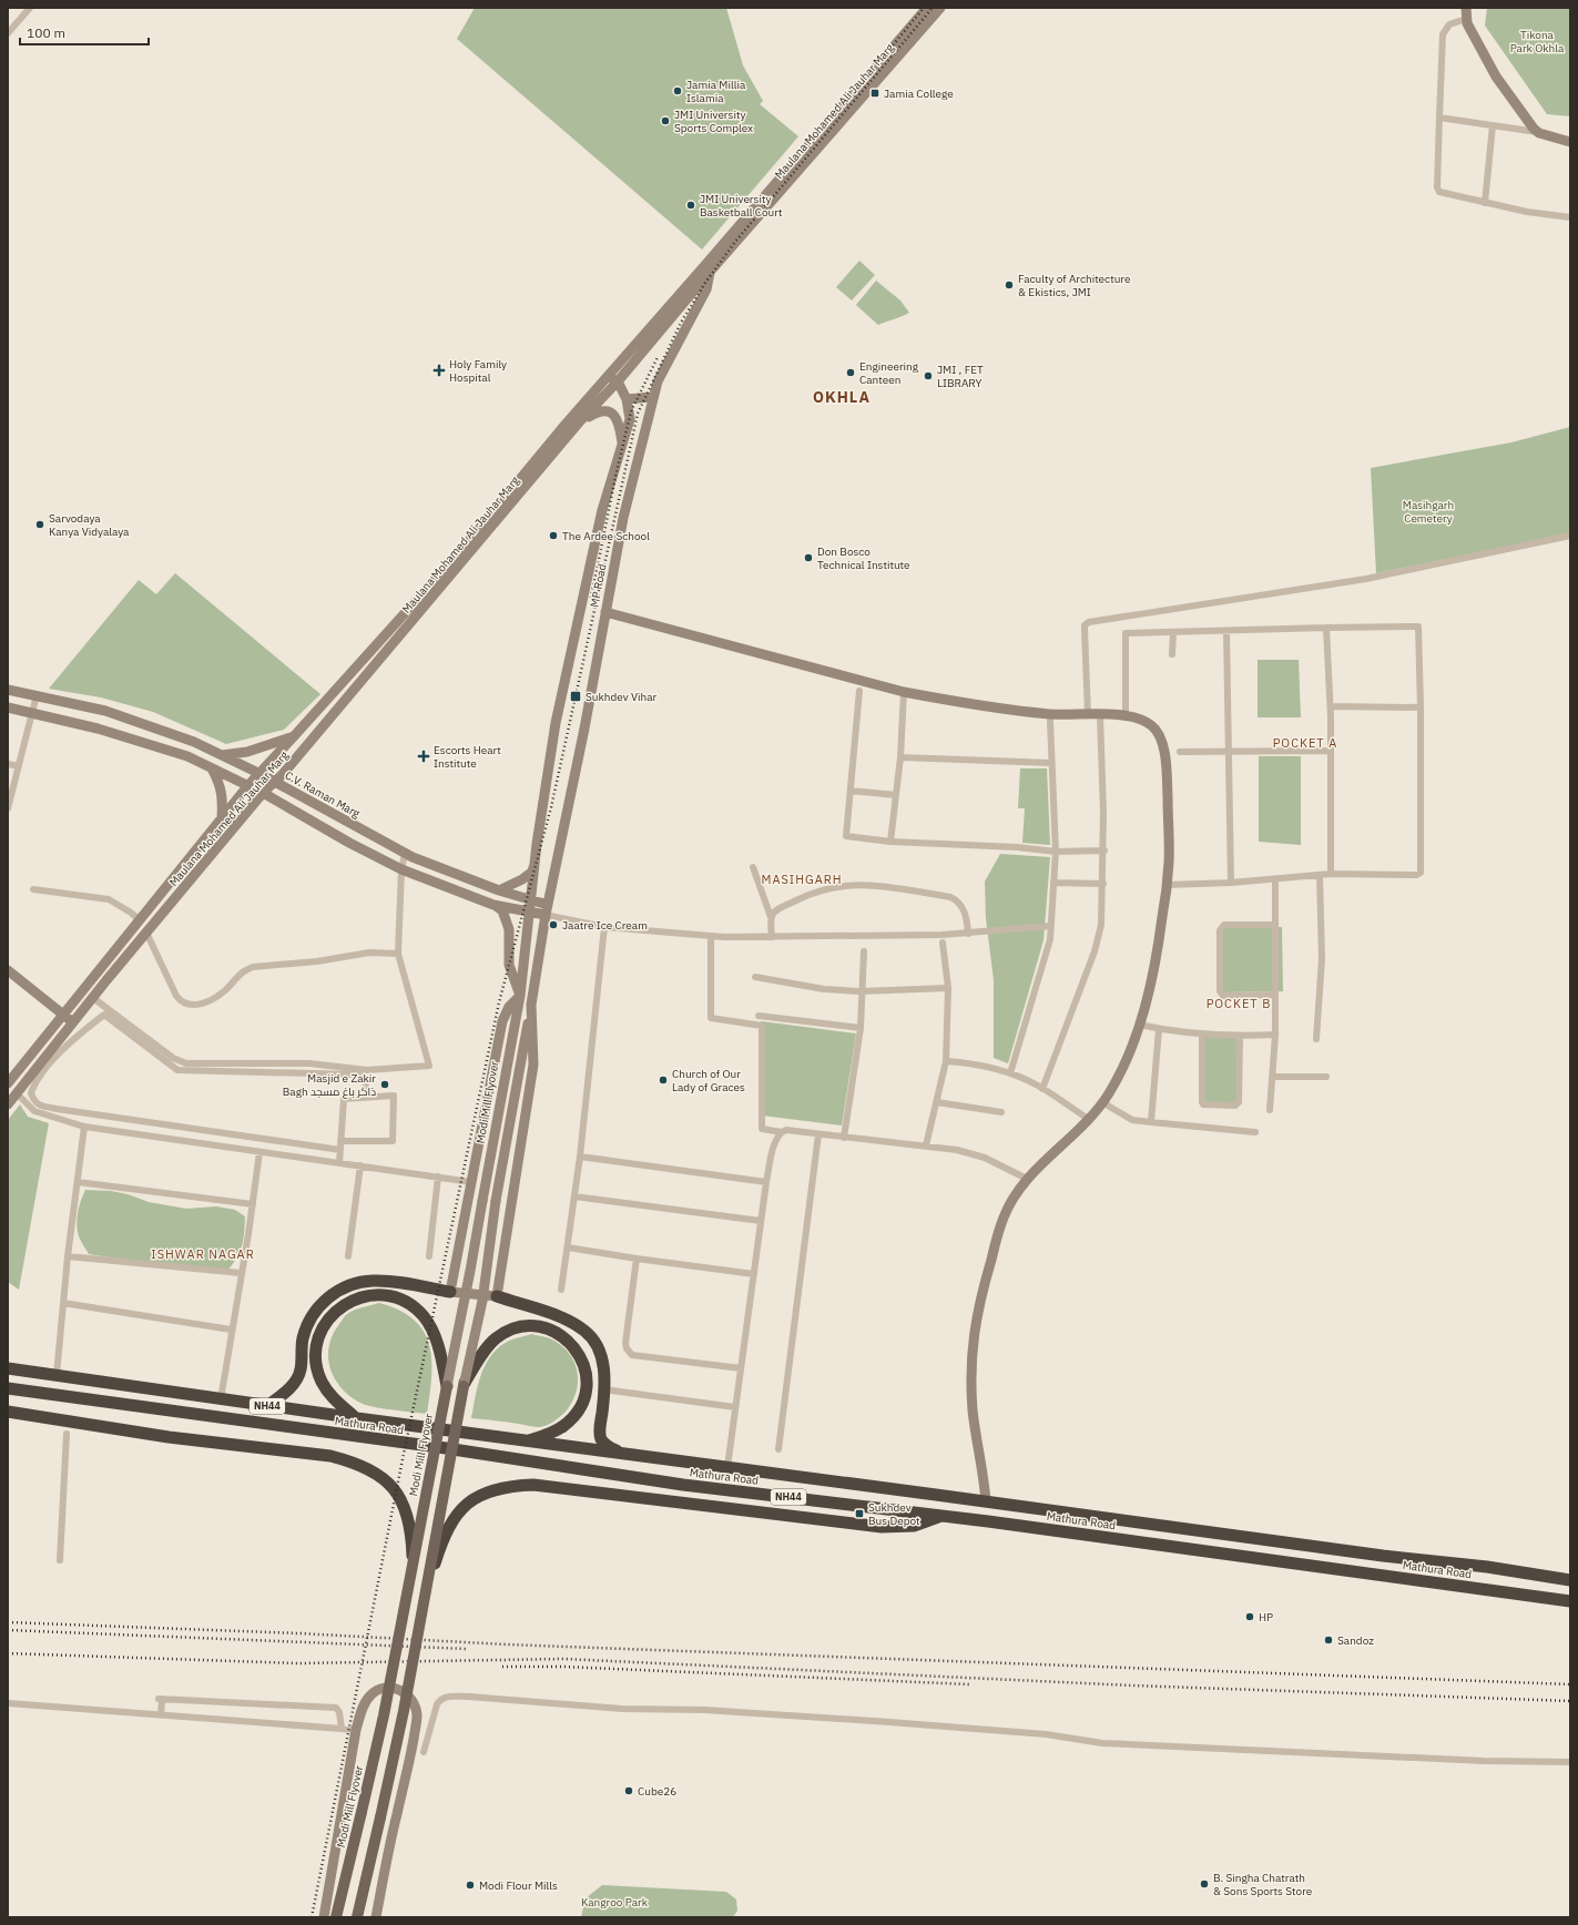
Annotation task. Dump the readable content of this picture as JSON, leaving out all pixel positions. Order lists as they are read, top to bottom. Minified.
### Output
{"streets":{"highway":["NH44","Mathura Road"],"main road":["Maulana Mohamed Ali Jauhar Marg","MP Road","C.V. Raman Marg","Modi Mill Flyover"]},"crossings":[["Maulana Mohamed Ali Jauhar Marg","MP Road"],["Maulana Mohamed Ali Jauhar Marg","C.V. Raman Marg"],["MP Road","C.V. Raman Marg"],["MP Road","Modi Mill Flyover"]],"districts":["OKHLA","POCKET A","MASIHGARH","POCKET B","ISHWAR NAGAR"],"parks":["Tikona Park Okhla","Masihgarh Cemetery","Kangroo Park"],"places":{"other":["Jamia Millia Islamia","JMI University Sports Complex","JMI University Basketball Court","Faculty of Architecture & Ekistics, JMI","Engineering Canteen","JMI , FET LIBRARY","Sarvodaya Kanya Vidyalaya","The Ardee School","Don Bosco Technical Institute","Jaatre Ice Cream","Church of Our Lady of Graces","Masjid e Zakir Bagh ذاکر باغ مسجد","HP","Sandoz","Cube26","B. Singha Chatrath & Sons Sports Store","Modi Flour Mills"],"transit":["Jamia College","Sukhdev Vihar","Sukhdev Bus Depot"],"health":["Holy Family Hospital","Escorts Heart Institute"]},"scale_bar":"100 m"}
